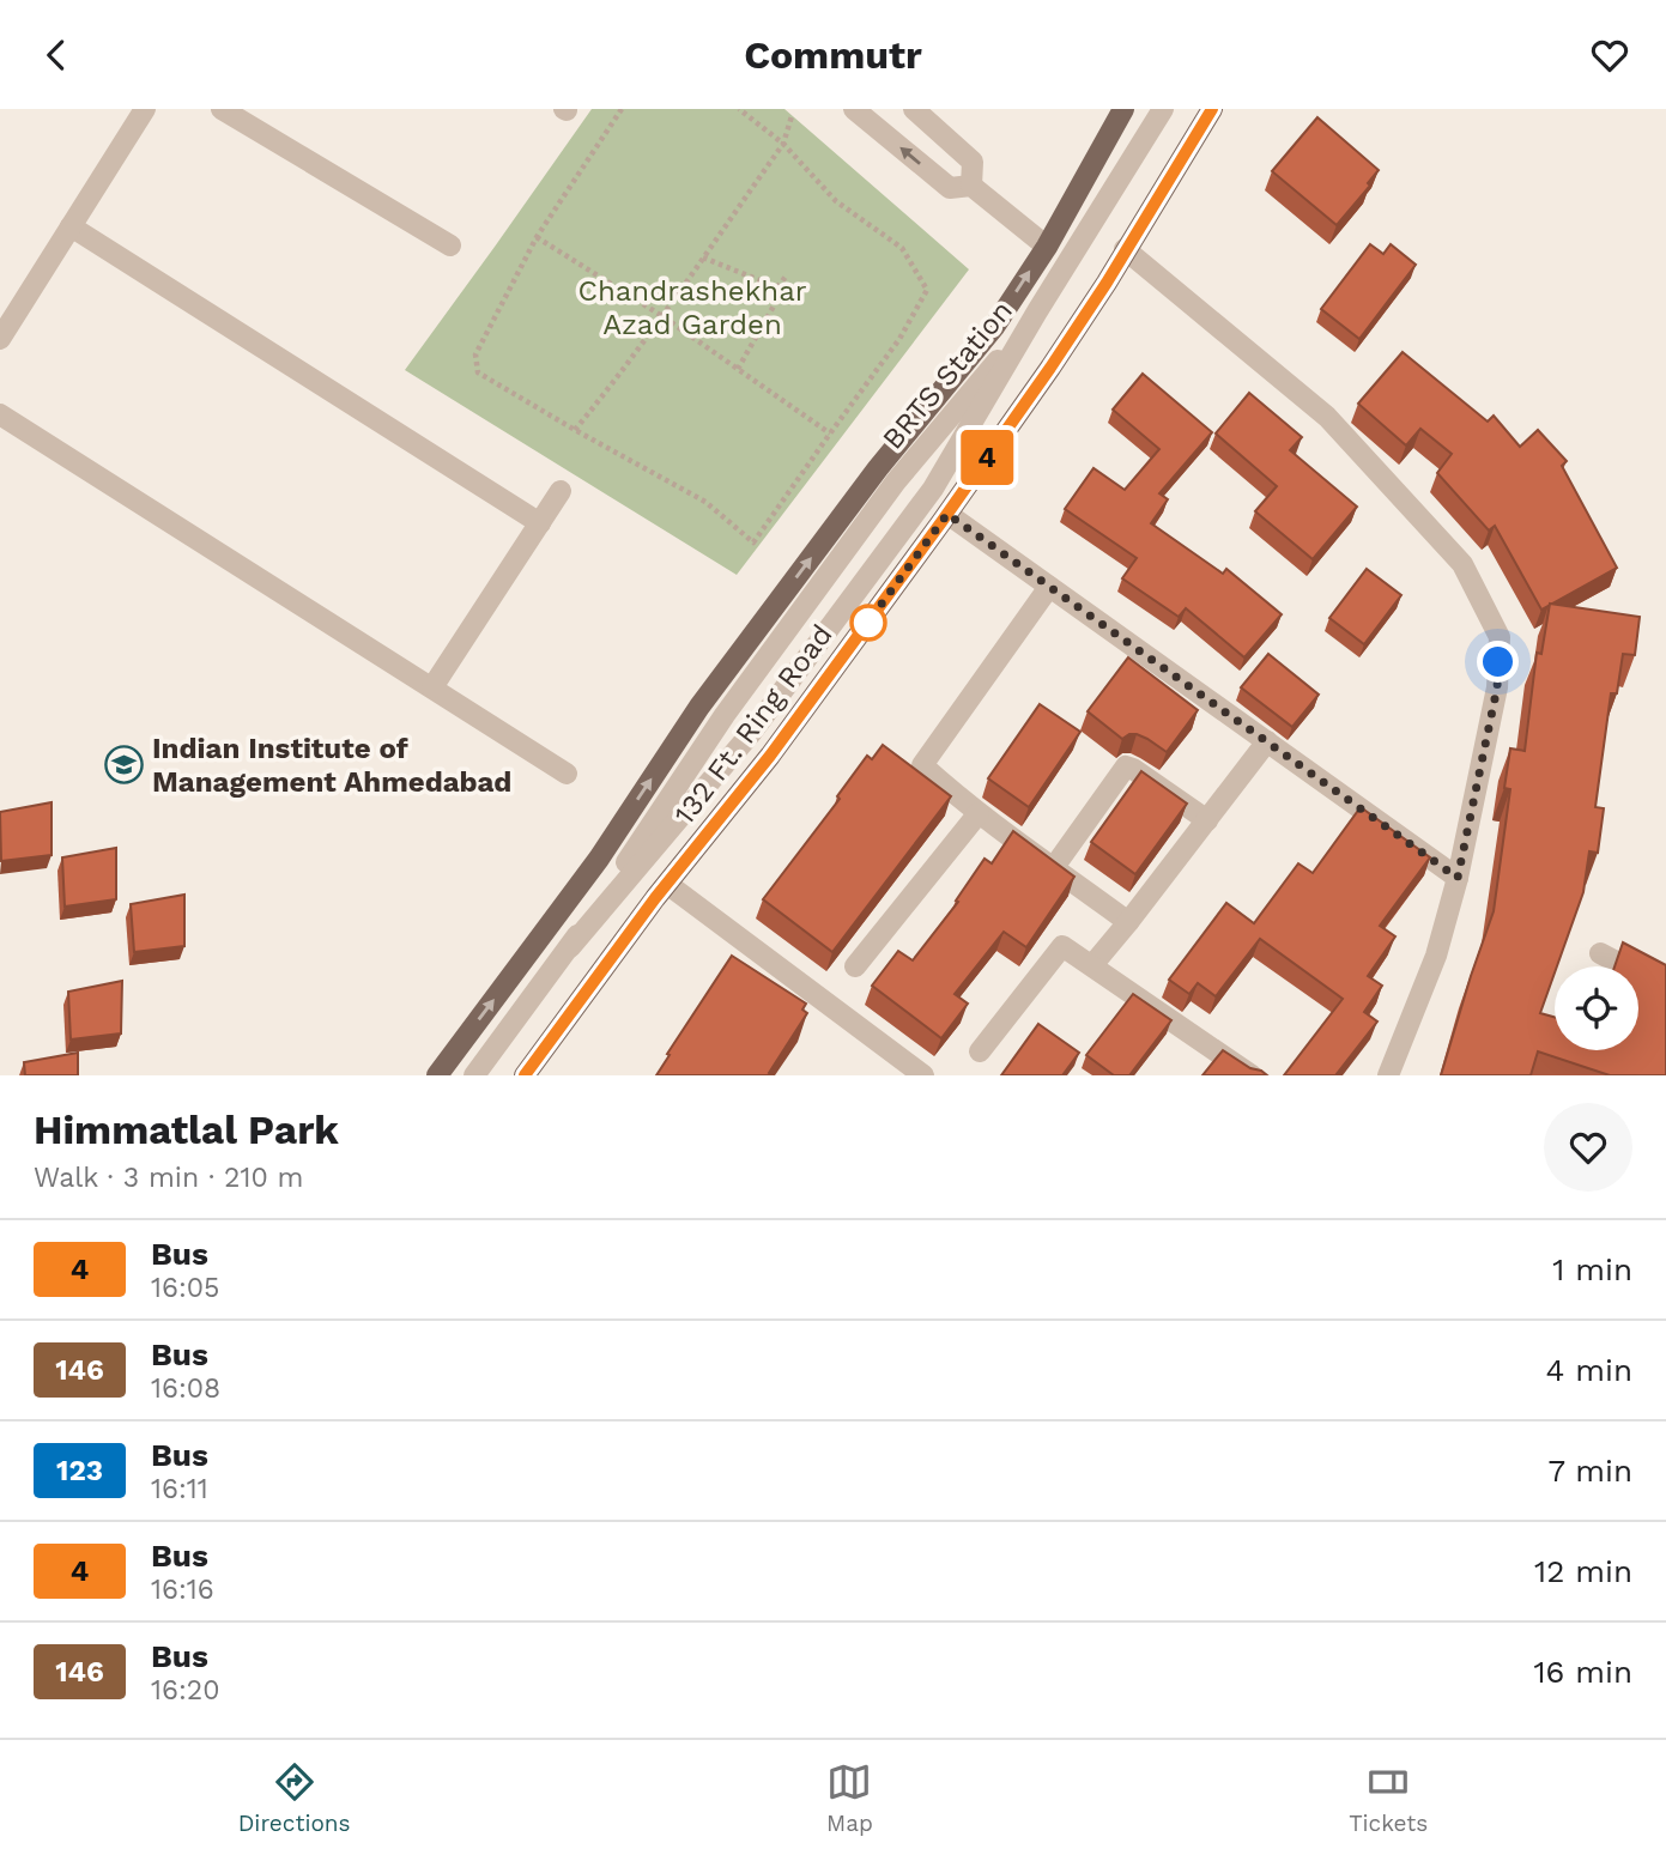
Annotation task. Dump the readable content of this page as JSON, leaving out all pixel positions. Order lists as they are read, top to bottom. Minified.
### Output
{"streets":{"main road":["132 Ft. Ring Road"],"street":["BRTS Station"]},"parks":["Chandrashekhar Azad Garden"],"places":{"school or university":["Indian Institute of Management Ahmedabad"]},"lines":["bus line 4"],"page":{"header":"Commutr","on_map":"4","heading":["Himmatlal Park","Walk · 3 min · 210 m"],"list":[{"mark":"4","name":"Bus","note":"16:05","value":"1 min"},{"mark":"146","name":"Bus","note":"16:08","value":"4 min"},{"mark":"123","name":"Bus","note":"16:11","value":"7 min"},{"mark":"4","name":"Bus","note":"16:16","value":"12 min"},{"mark":"146","name":"Bus","note":"16:20","value":"16 min"}],"tabs":["Directions","Map","Tickets"]}}
